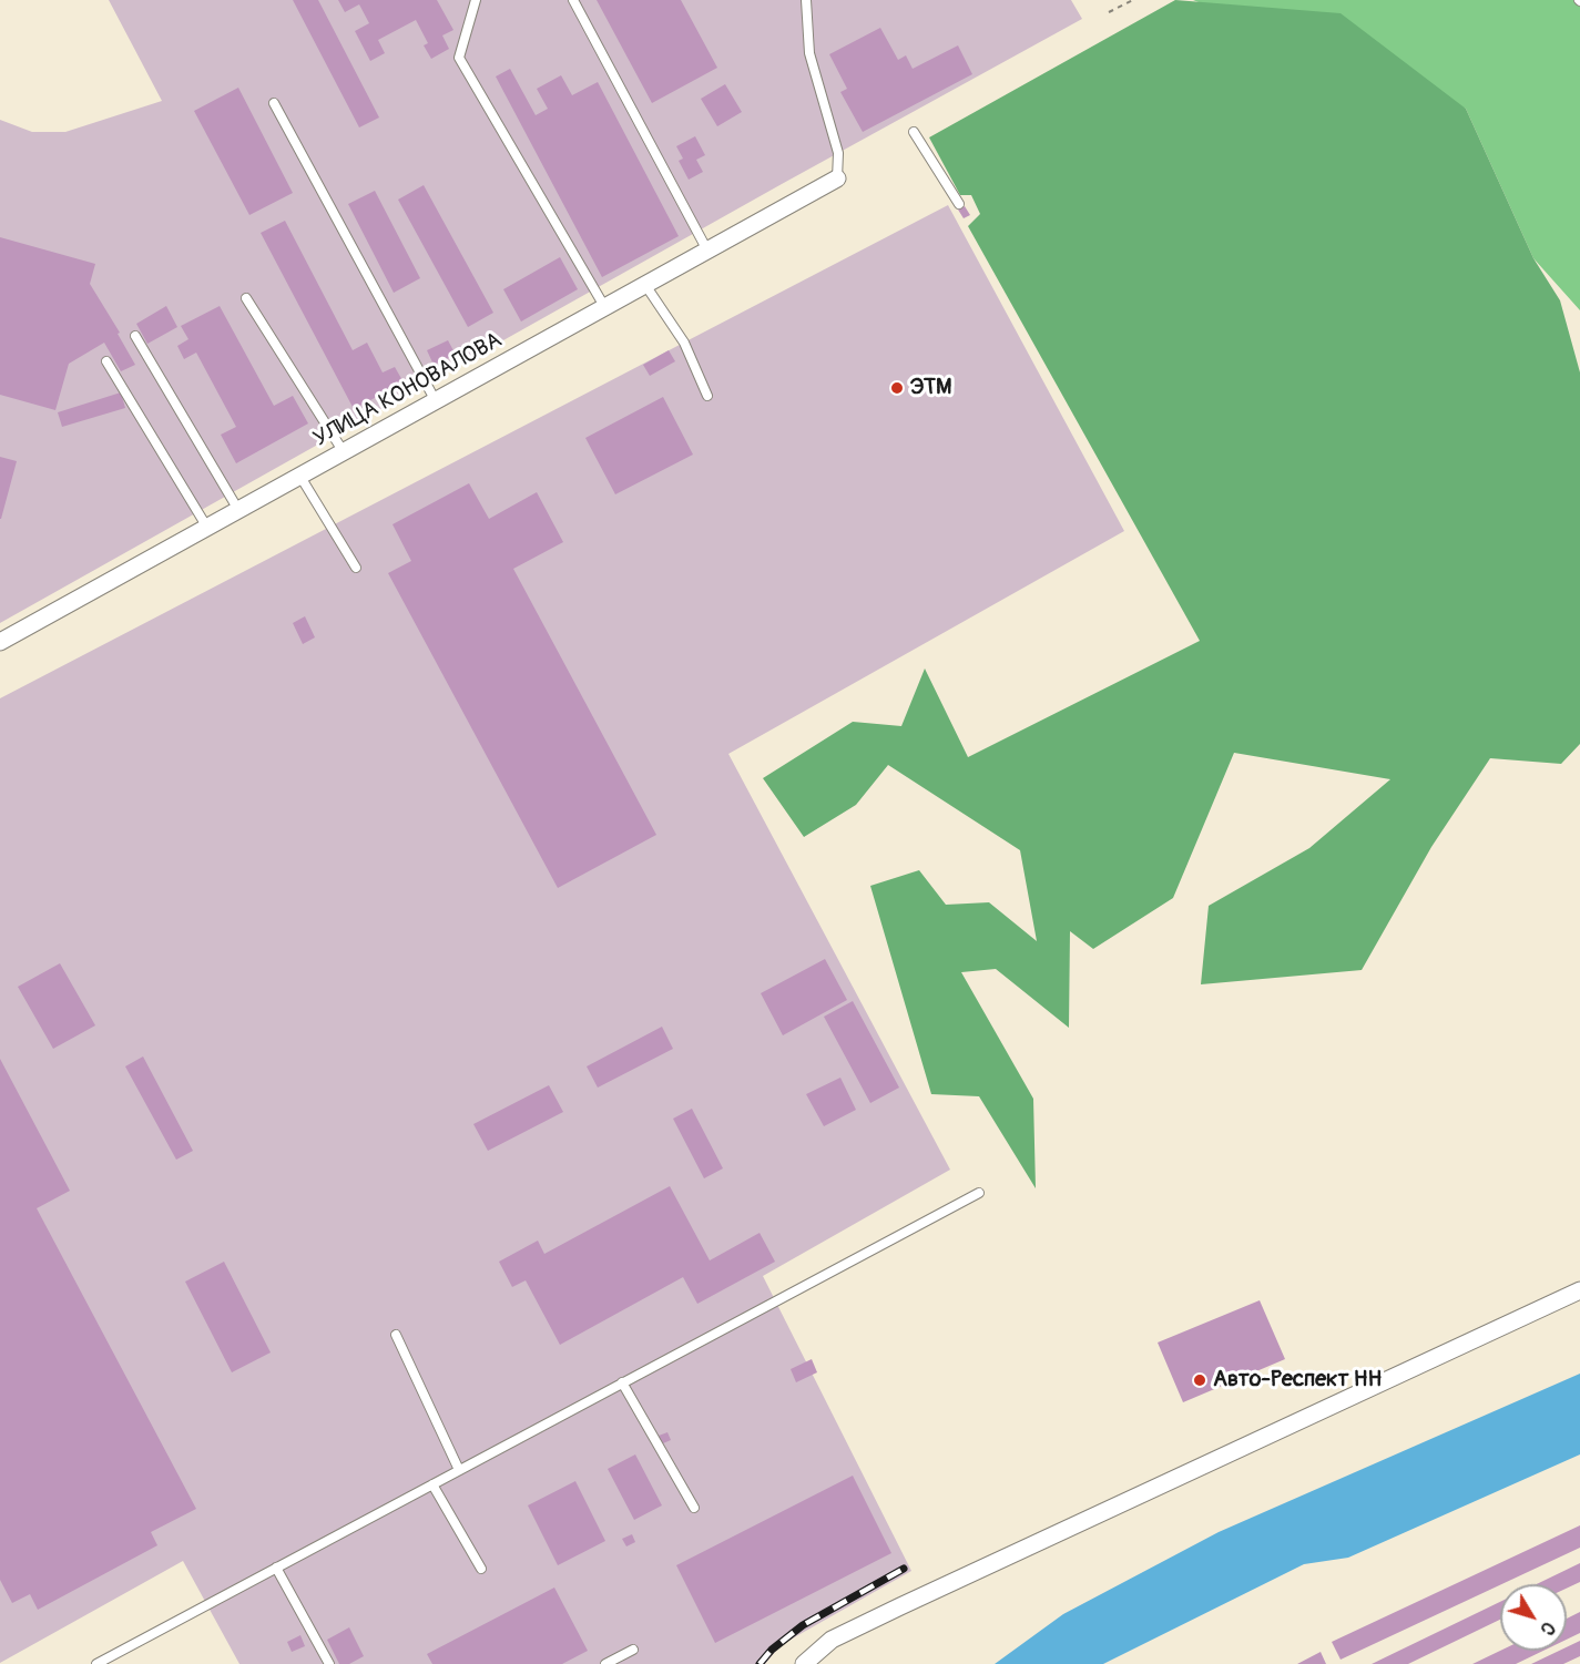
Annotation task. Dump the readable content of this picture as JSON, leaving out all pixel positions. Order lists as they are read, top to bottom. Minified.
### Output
{"streets":{"street":["УЛИЦА КОНОВАЛОВА"]},"places":["ЭТМ","Авто-Респект НН"],"north":"bottom right"}
